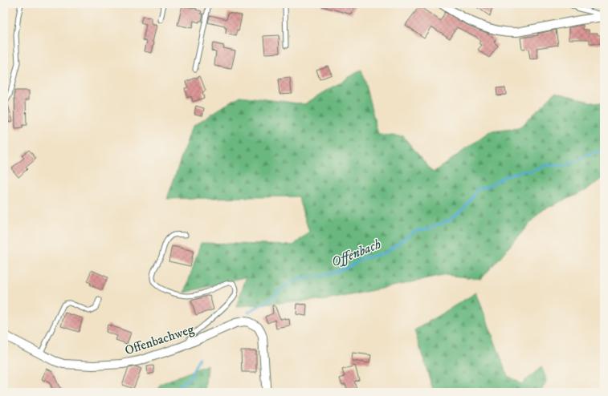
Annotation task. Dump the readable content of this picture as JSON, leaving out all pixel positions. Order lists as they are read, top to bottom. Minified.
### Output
{"streets":{"street":["Offenbachweg"]},"water":["Offenbach"]}
